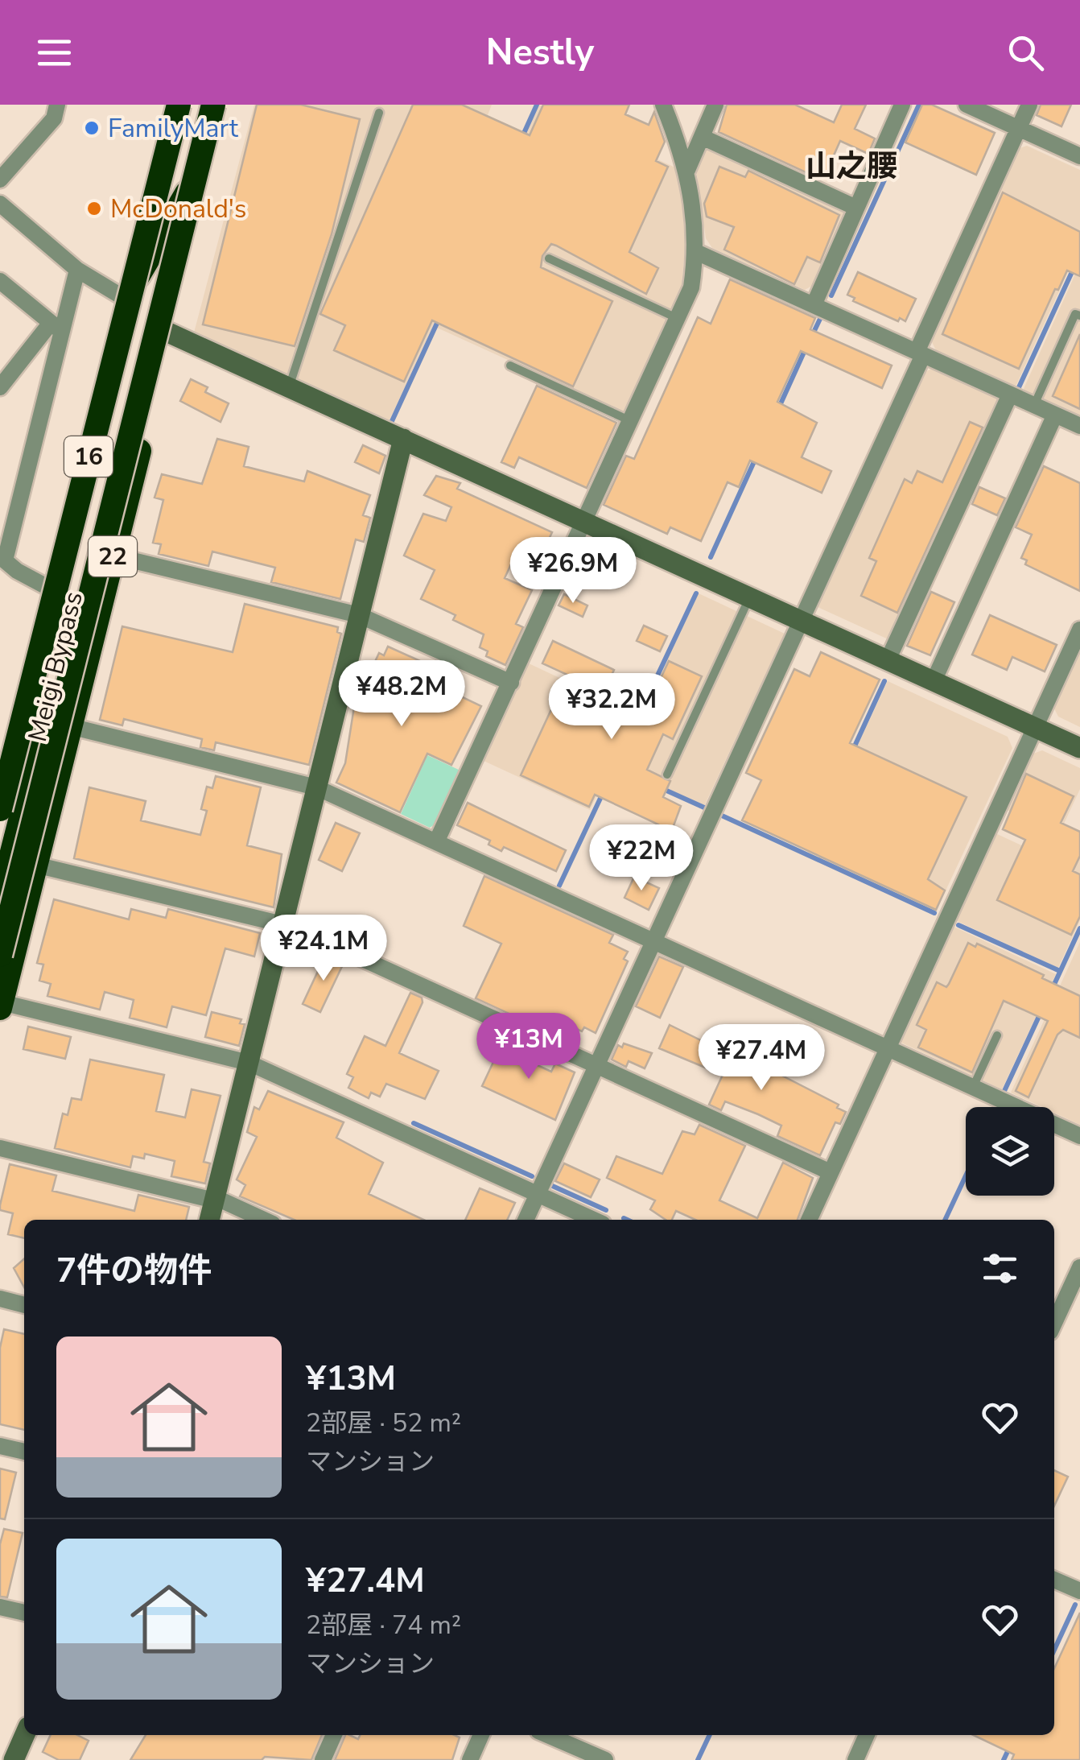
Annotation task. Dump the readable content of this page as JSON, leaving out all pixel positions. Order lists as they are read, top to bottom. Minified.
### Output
{"streets":{"highway":["16","22","Meigi Bypass"]},"crossings":[["16","Meigi Bypass"]],"districts":["山之腰"],"places":["FamilyMart","McDonald's"],"page":{"header":"Nestly","price":["¥26.9M","¥48.2M","¥32.2M","¥22M","¥24.1M","¥13M","¥27.4M"],"heading":"7件の物件","list":[{"name":"¥13M","note":"2部屋 · 52 m² · マンション"},{"name":"¥27.4M","note":"2部屋 · 74 m² · マンション"}]}}
